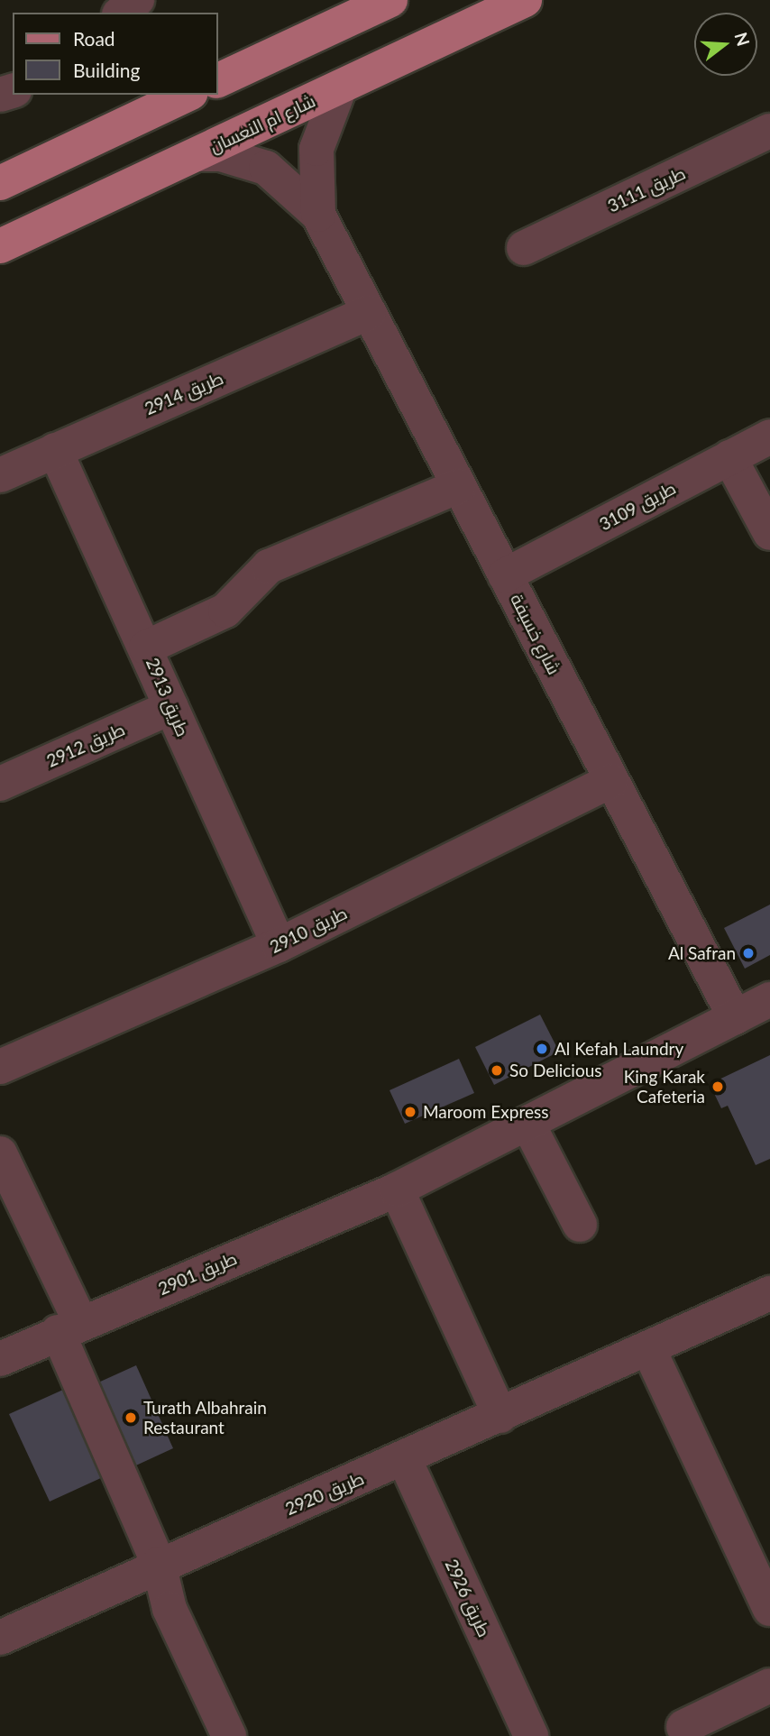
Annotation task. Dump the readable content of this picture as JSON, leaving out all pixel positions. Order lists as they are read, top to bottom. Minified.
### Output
{"streets":{"main road":["شارع ام النعسان"],"street":["طريق 3111","طريق 2914","طريق 3109","شارع خسيفة","طريق 2913","طريق 2912","طريق 2910","طريق 2901","طريق 2920","طريق 2926"]},"crossings":[["شارع ام النعسان","شارع خسيفة"],["طريق 2914","شارع خسيفة"],["طريق 2914","طريق 2913"],["طريق 3109","شارع خسيفة"],["شارع خسيفة","طريق 2910"],["شارع خسيفة","طريق 2901"],["طريق 2913","طريق 2912"],["طريق 2913","طريق 2910"],["طريق 2920","طريق 2926"]],"places":["Al Safran","Al Kefah Laundry","So Delicious","King Karak Cafeteria","Maroom Express","Turath Albahrain Restaurant"],"legend":["Road","Building"],"north":"right"}
